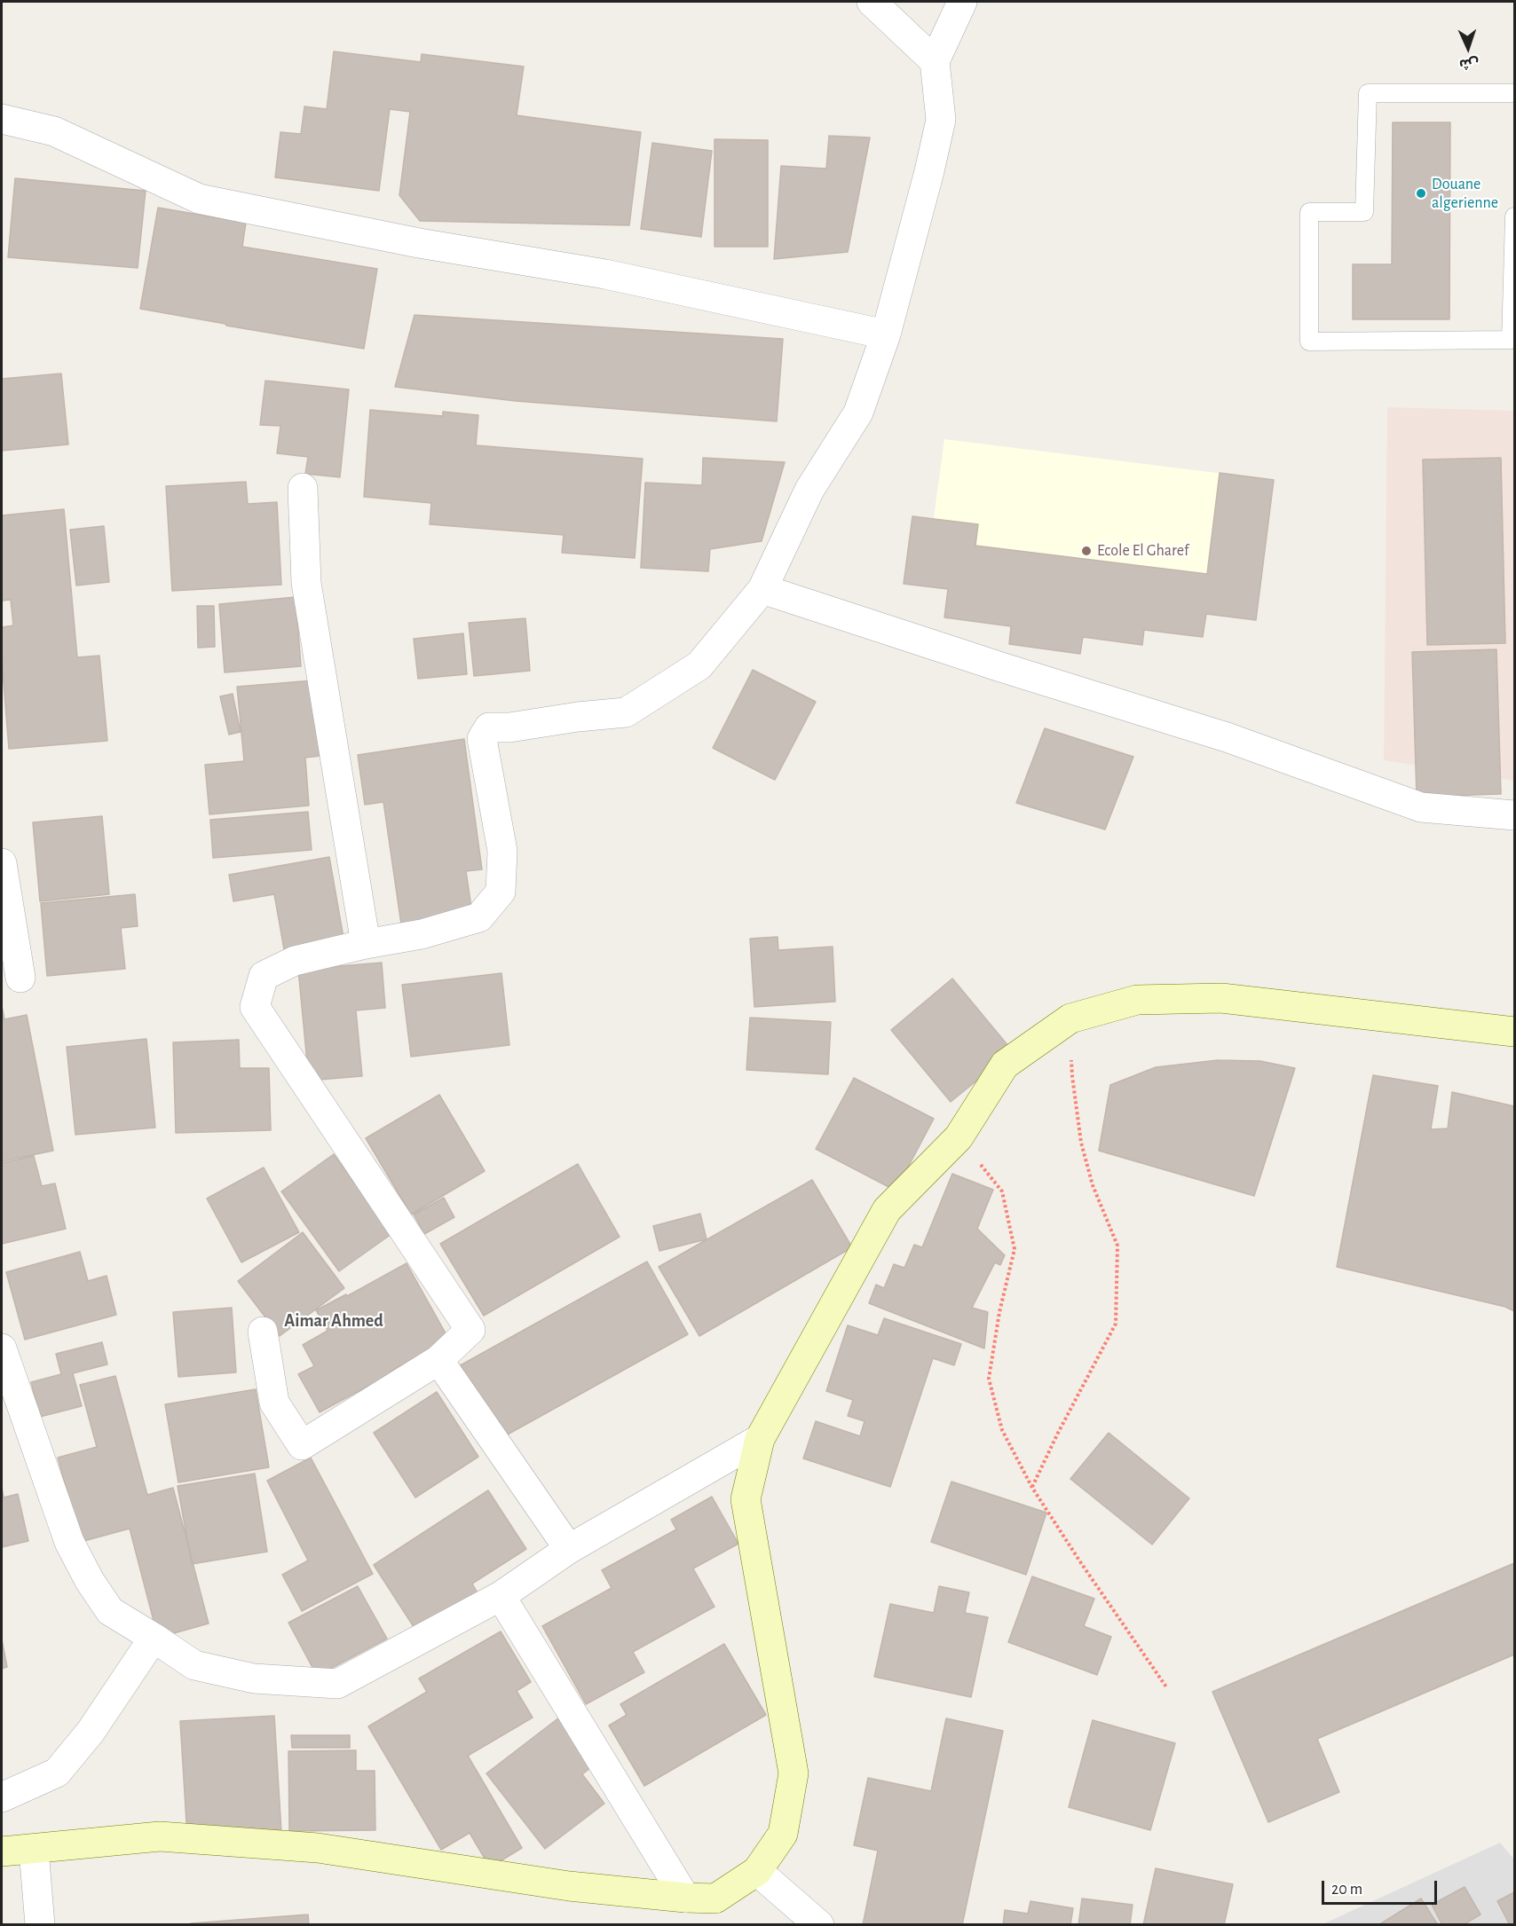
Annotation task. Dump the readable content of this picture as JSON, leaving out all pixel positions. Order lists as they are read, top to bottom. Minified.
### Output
{"districts":["Aimar Ahmed"],"places":["Douane algerienne","Ecole El Gharef"],"scale_bar":"20 m","north":"bottom"}
